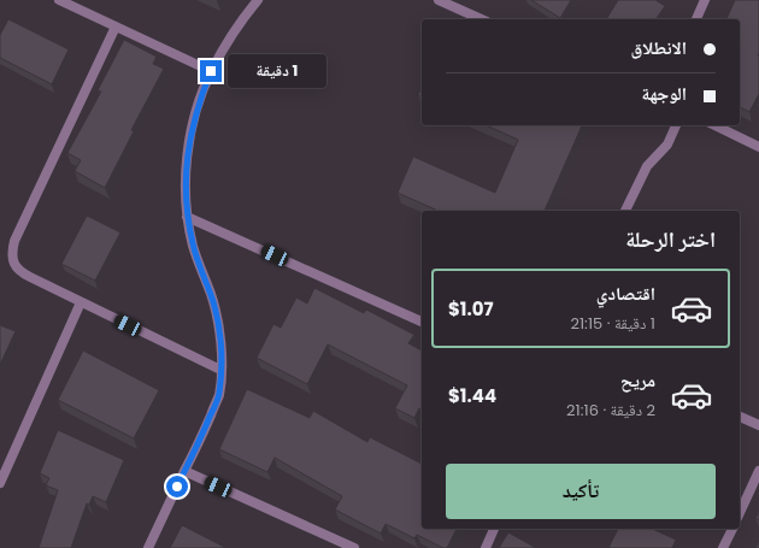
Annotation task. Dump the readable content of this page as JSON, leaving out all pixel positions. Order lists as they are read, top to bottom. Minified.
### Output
{"page":{"banner":["الانطلاق","الوجهة"],"bubble":"1 دقيقة","heading":"اختر الرحلة","list":[{"name":"اقتصادي","note":"1 دقيقة · 21:15","value":"$1.07"},{"name":"مريح","note":"2 دقيقة · 21:16","value":"$1.44"}],"buttons":"تأكيد"}}
